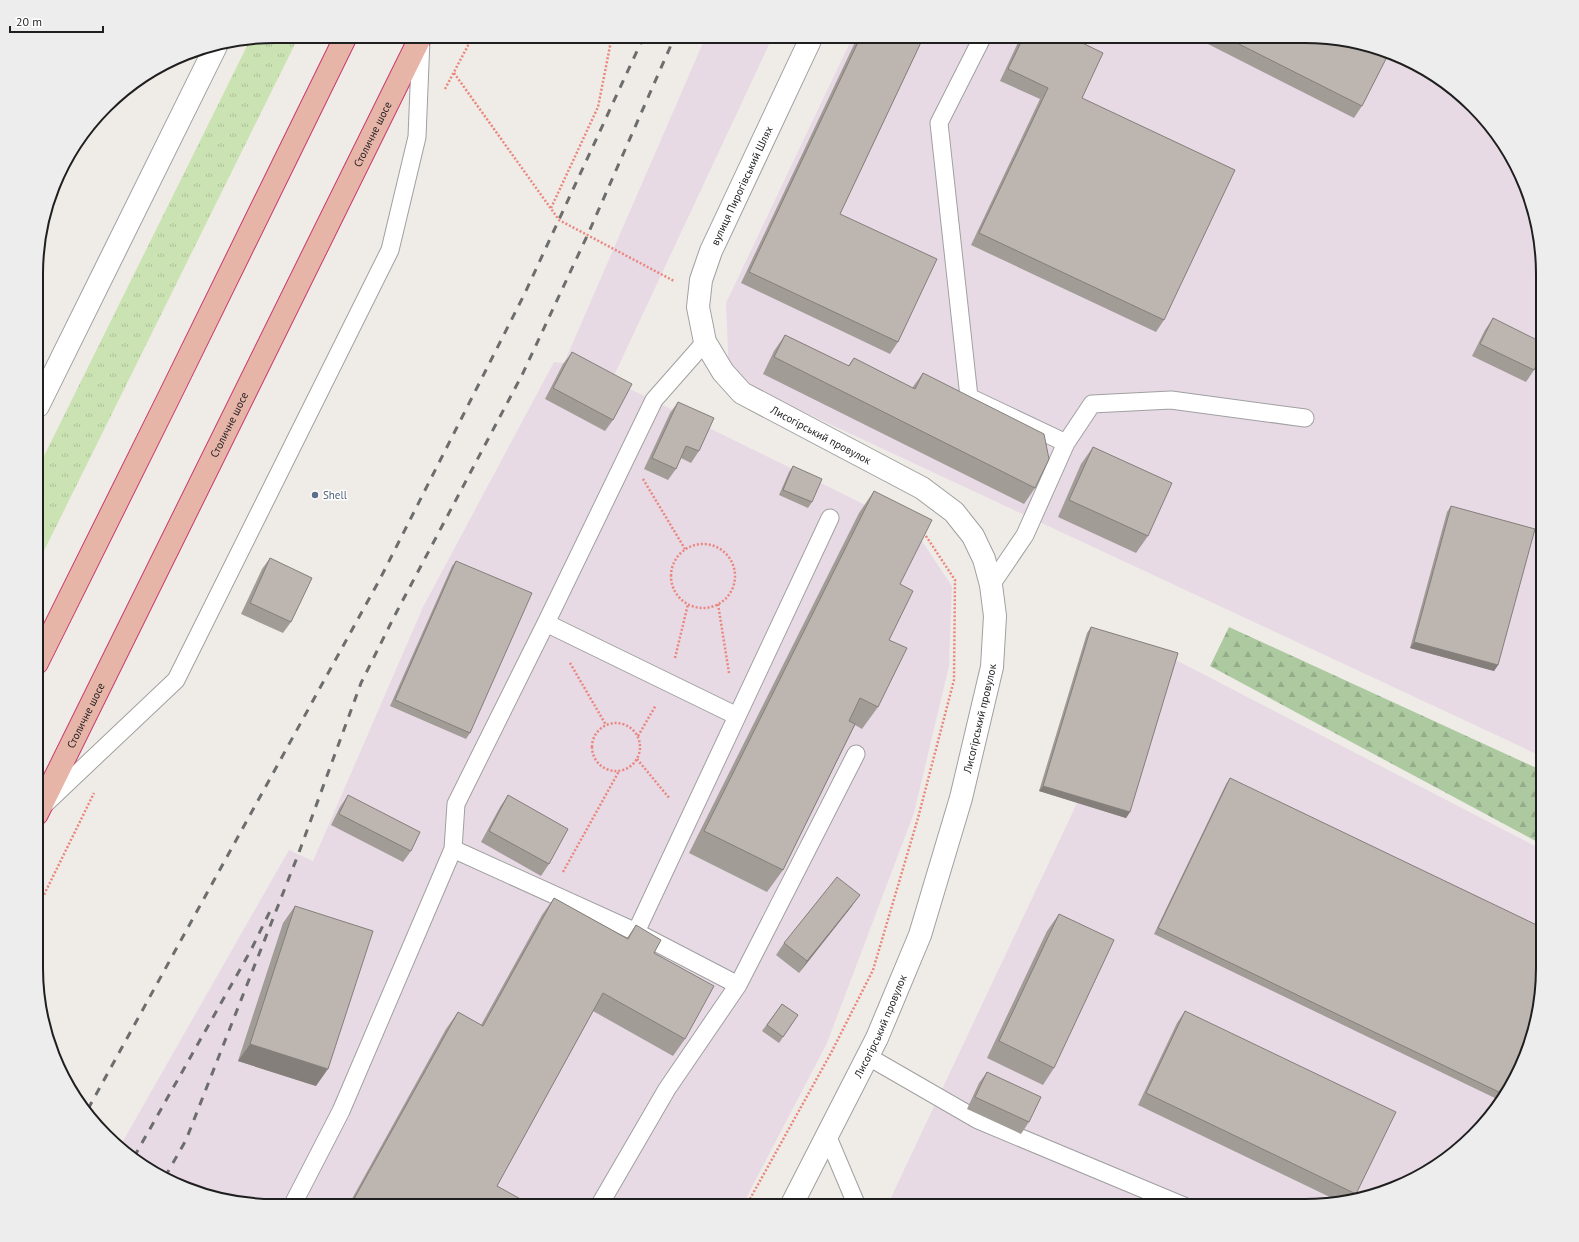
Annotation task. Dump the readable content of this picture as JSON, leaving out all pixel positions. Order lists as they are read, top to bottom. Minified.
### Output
{"streets":{"highway":["Столичне шосе"],"street":["вулиця Пирогівський Шлях","Лисогірський провулок"]},"crossings":[["вулиця Пирогівський Шлях","Лисогірський провулок"]],"places":["Shell"],"scale_bar":"20 m"}
